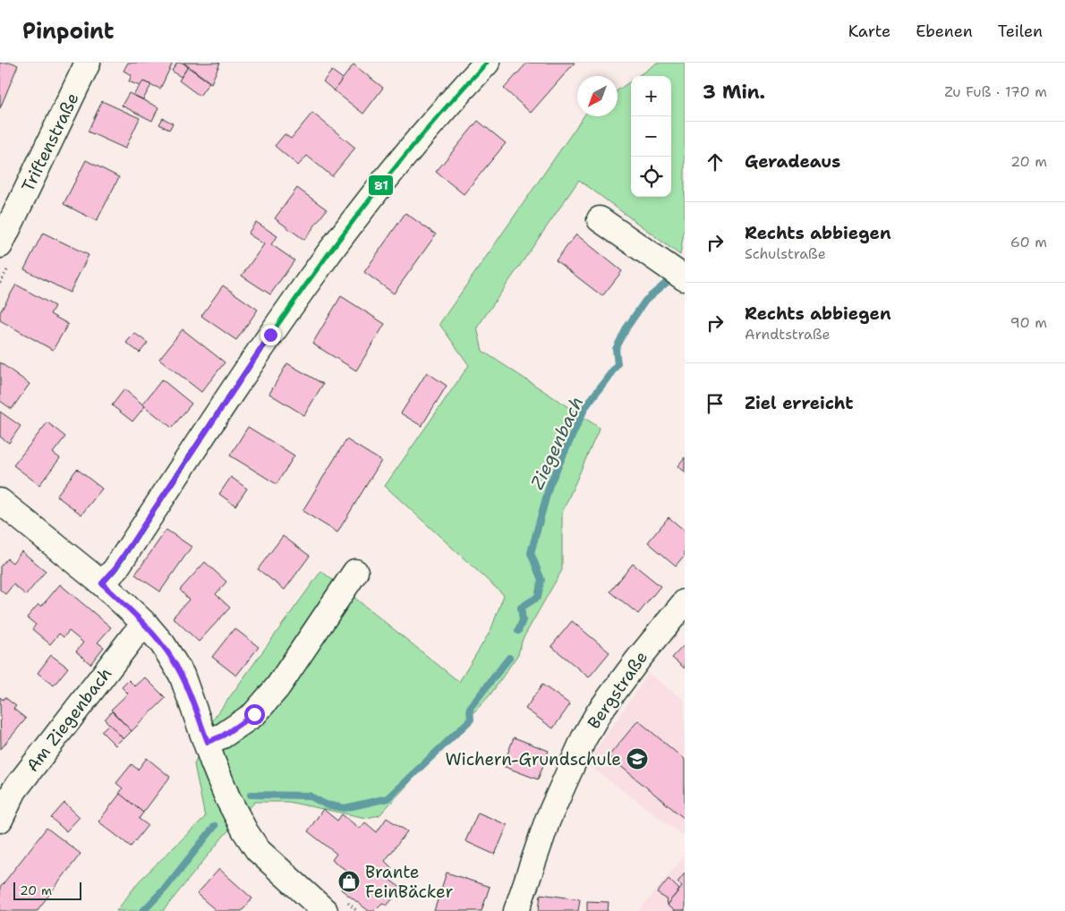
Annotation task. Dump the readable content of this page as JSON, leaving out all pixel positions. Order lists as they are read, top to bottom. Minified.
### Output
{"streets":{"street":["Triftenstraße","Bergstraße","Am Ziegenbach"]},"water":["Ziegenbach"],"places":{"school or university":["Wichern-Grundschule"],"shop":["Brante FeinBäcker"]},"lines":["transit line 81"],"scale_bar":"20 m","north":"bottom left","page":{"header":"Pinpoint","nav":["Karte","Ebenen","Teilen"],"heading":["3 Min.","Zu Fuß · 170 m"],"map_buttons":["+","−"],"list":[["Geradeaus","20 m"],["Rechts abbiegen","Schulstraße","60 m"],["Rechts abbiegen","Arndtstraße","90 m"],"Ziel erreicht"],"scale":"20 m"}}
